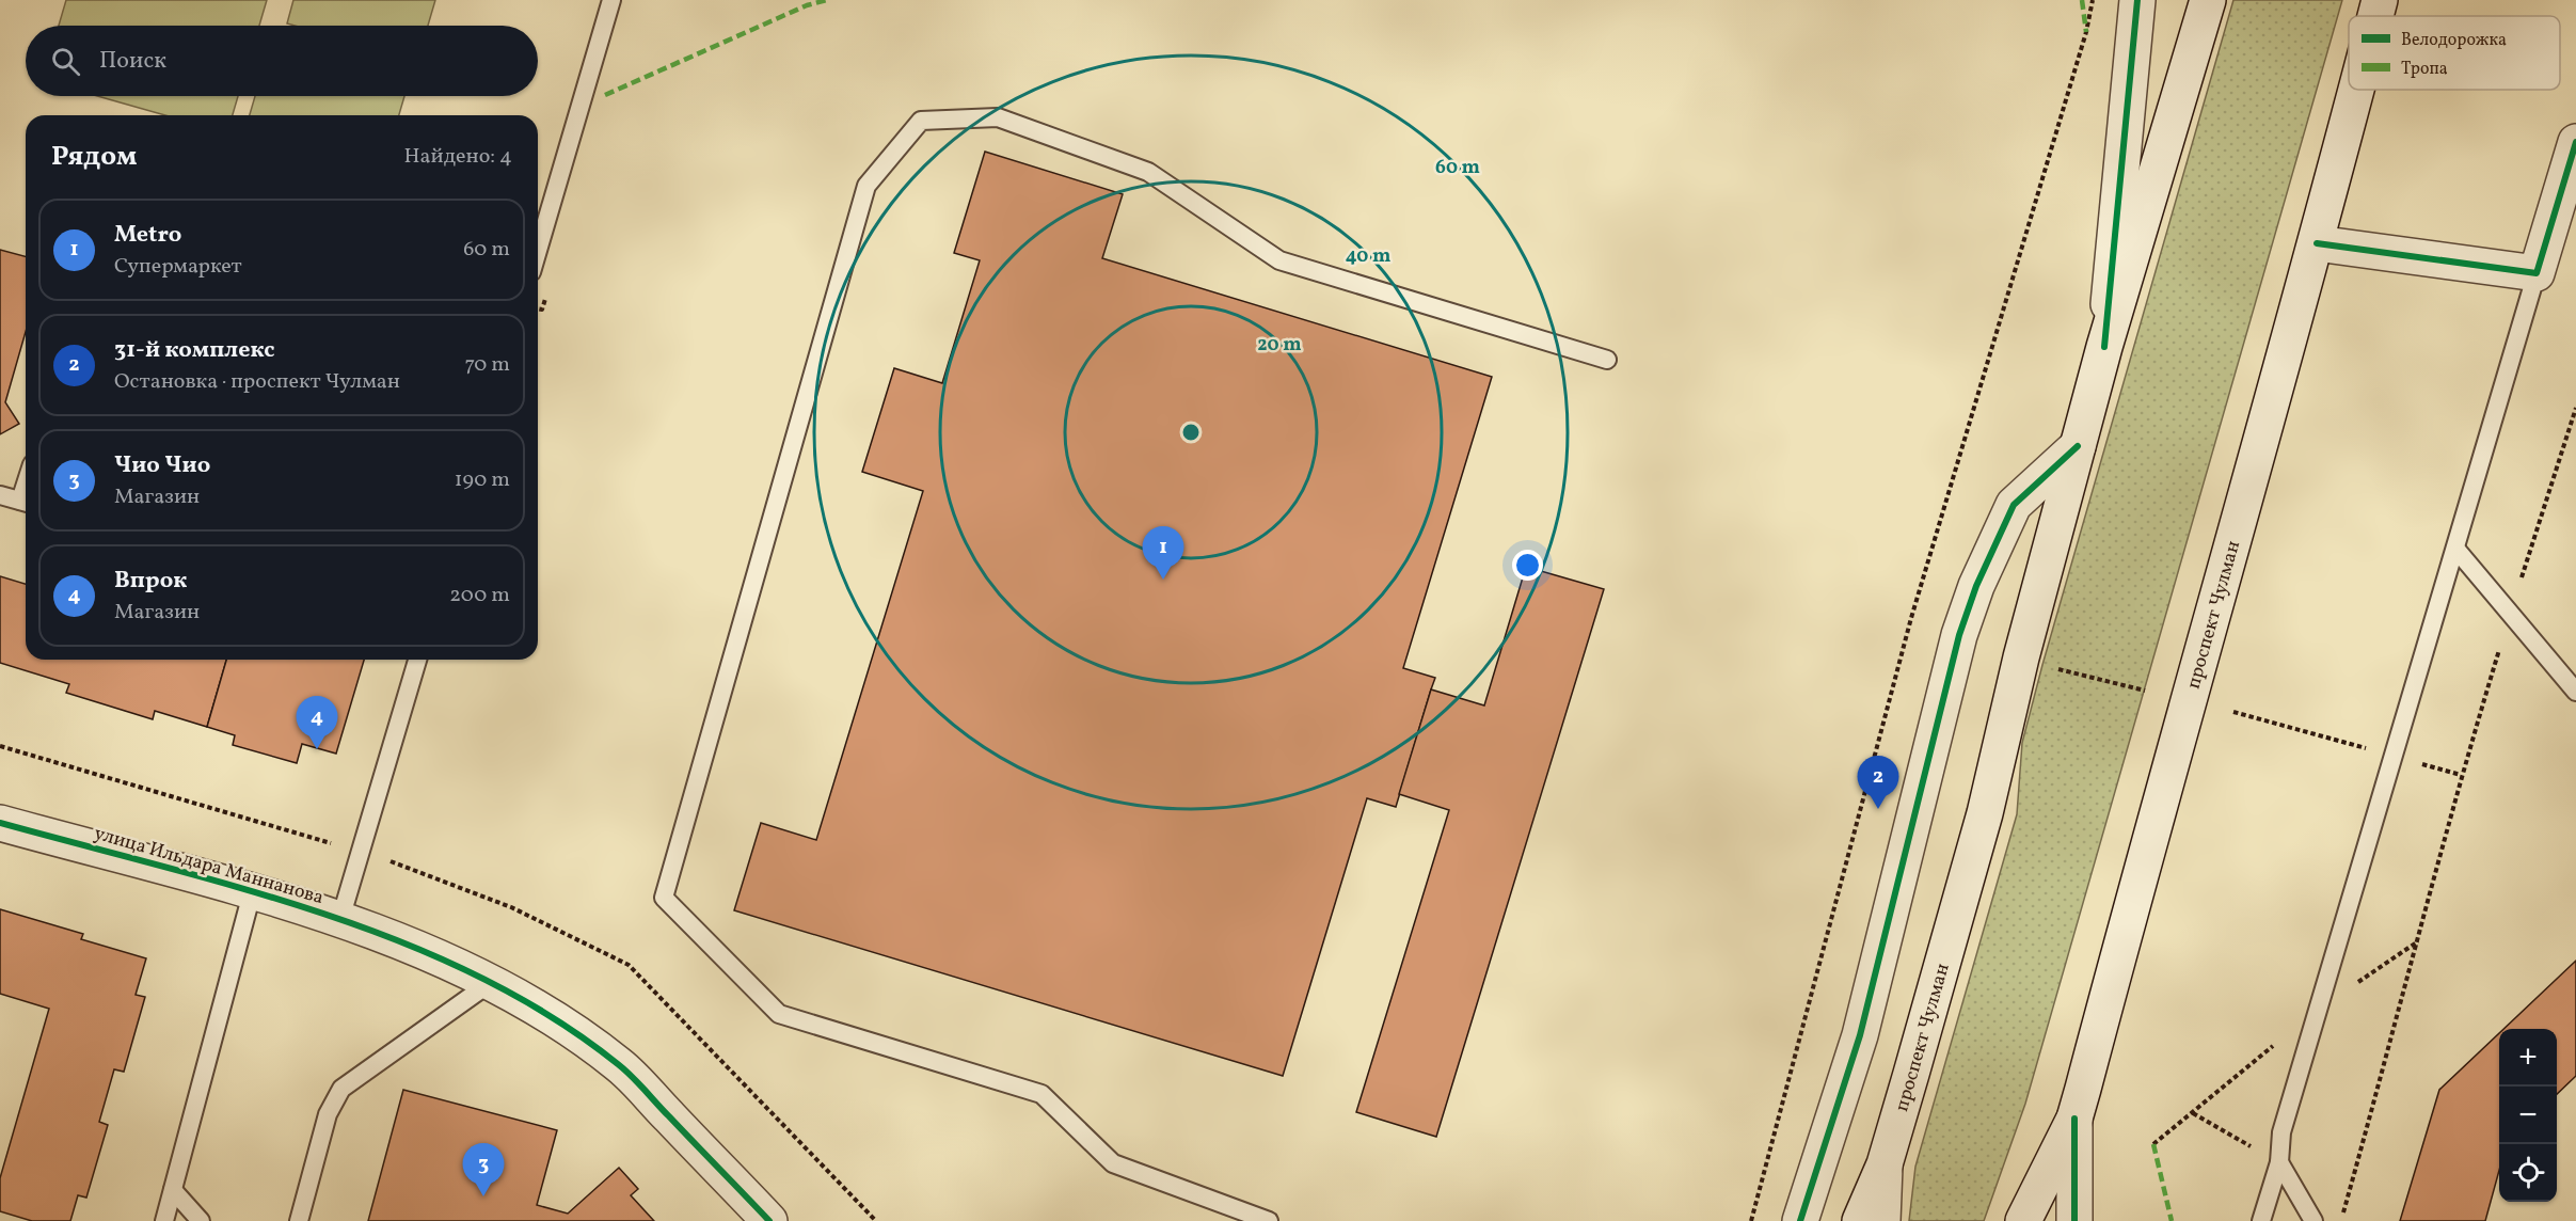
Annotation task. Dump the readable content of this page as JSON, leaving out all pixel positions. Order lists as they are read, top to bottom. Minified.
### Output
{"streets":{"street":["проспект Чулман","улица Ильдара Маннанова"]},"legend":["Велодорожка","Тропа"],"page":{"search":"Поиск","heading":["Рядом","Найдено: 4"],"list":[{"mark":"1","name":"Metro","note":"Супермаркет","value":"60 m"},{"mark":"2","name":"31-й комплекс","note":"Остановка · проспект Чулман","value":"70 m"},{"mark":"3","name":"Чио Чио","note":"Магазин","value":"190 m"},{"mark":"4","name":"Впрок","note":"Магазин","value":"200 m"}],"pins":["1","4","2","3"],"map_buttons":["+","−"]},"rings":["60 m","40 m","20 m"]}
